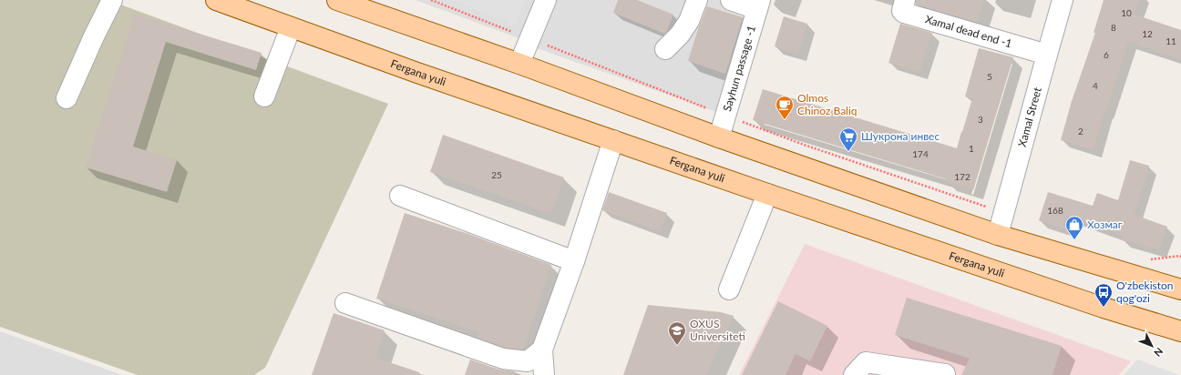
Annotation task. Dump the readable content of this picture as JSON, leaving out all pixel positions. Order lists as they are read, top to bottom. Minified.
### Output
{"streets":{"main road":["Fergana yuli"],"street":["Xamal dead end -1","Sayhun passage -1","Xamal Street"]},"crossings":[["Xamal dead end -1","Xamal Street"]],"places":{"cafe":["Olmos Chinoz Baliq"],"supermarket":["Шукрона инвес"],"shop":["Хозмаг"],"bus stop":["O'zbekiston qog'ozi"],"school or university":["OXUS Universiteti"]},"house_numbers":["10","8","12","11","6","5","4","3","2","1","174","25","172","168"],"north":"bottom right"}
